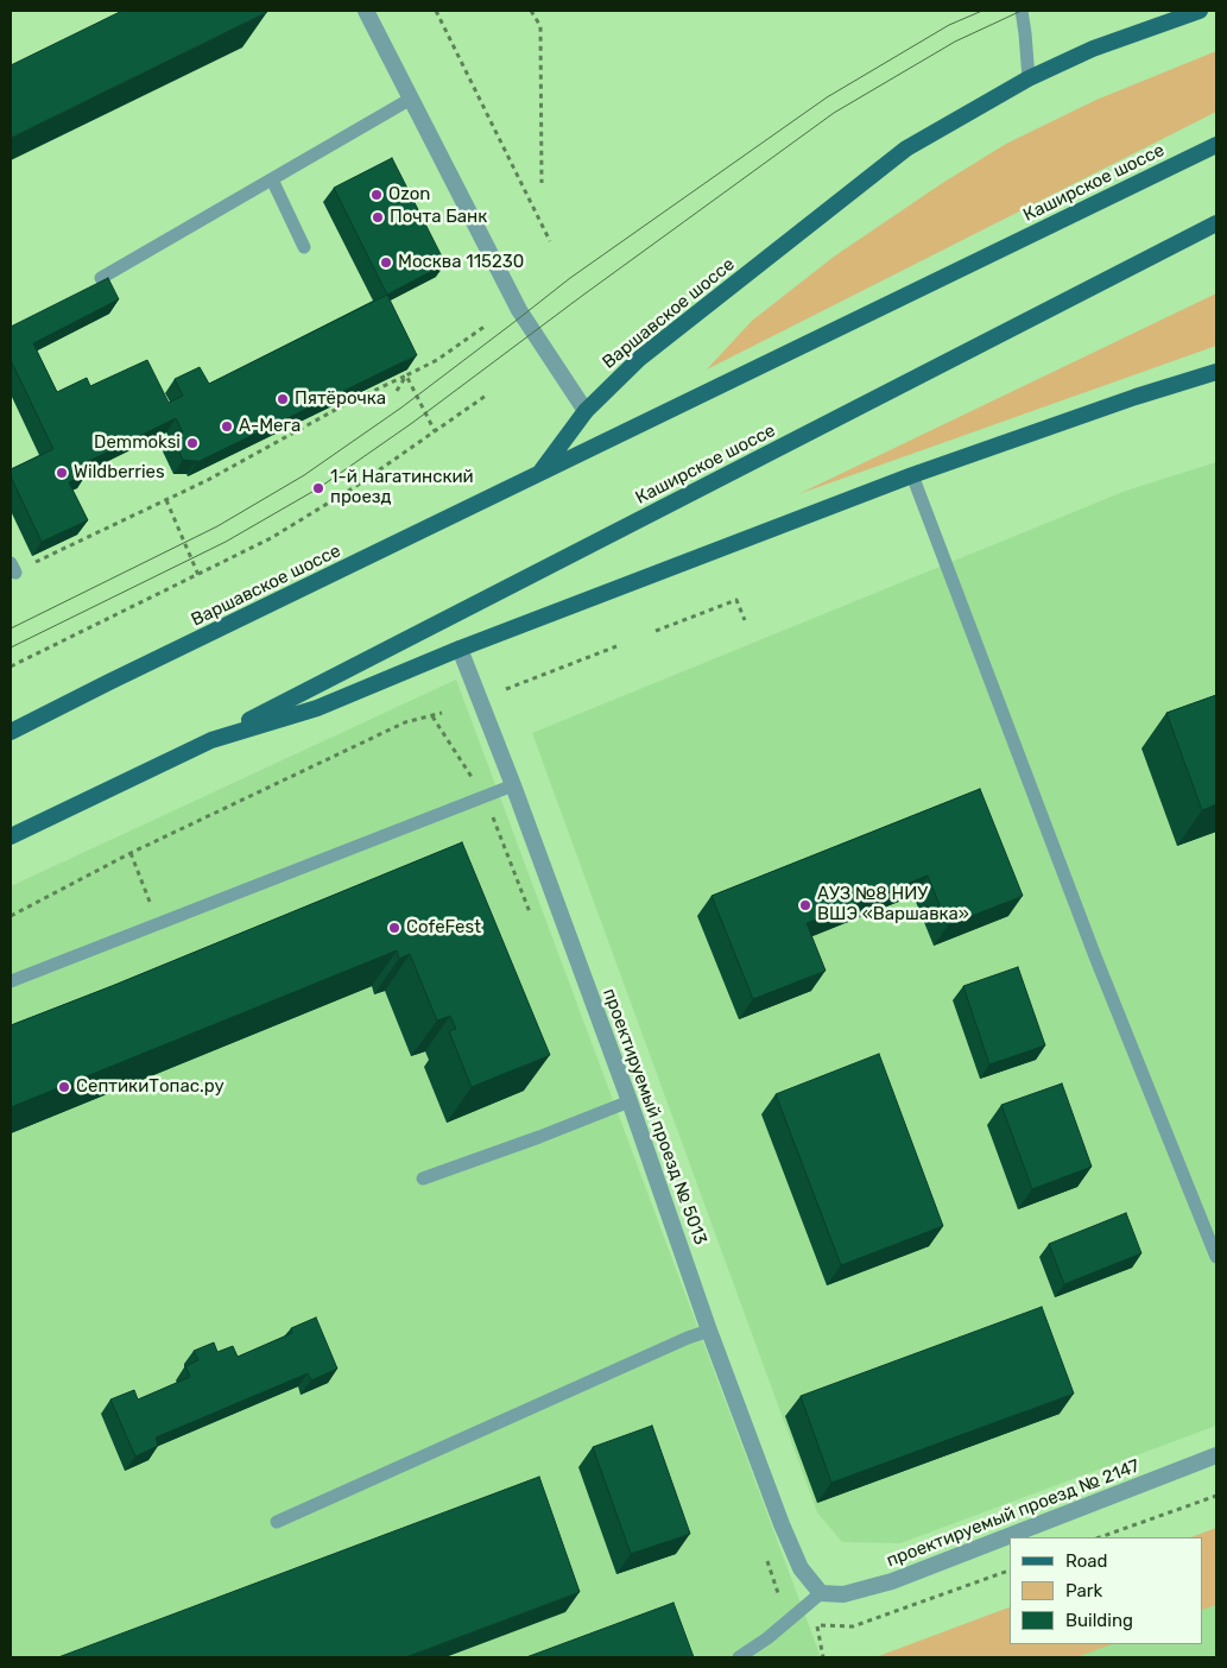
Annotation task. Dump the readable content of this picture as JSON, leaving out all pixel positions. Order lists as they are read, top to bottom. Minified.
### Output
{"streets":{"main road":["Каширское шоссе","Варшавское шоссе"],"street":["проектируемый проезд № 5013","проектируемый проезд № 2147"]},"crossings":[["Каширское шоссе","Варшавское шоссе"],["проектируемый проезд № 5013","проектируемый проезд № 2147"]],"places":["Ozon","Почта Банк","Москва 115230","Пятёрочка","А-Мега","Demmoksi","Wildberries","1-й Нагатинский проезд","АУЗ №8 НИУ ВШЭ «Варшавка»","CofeFest","СептикиТопас.ру"],"legend":["Road","Park","Building"]}
